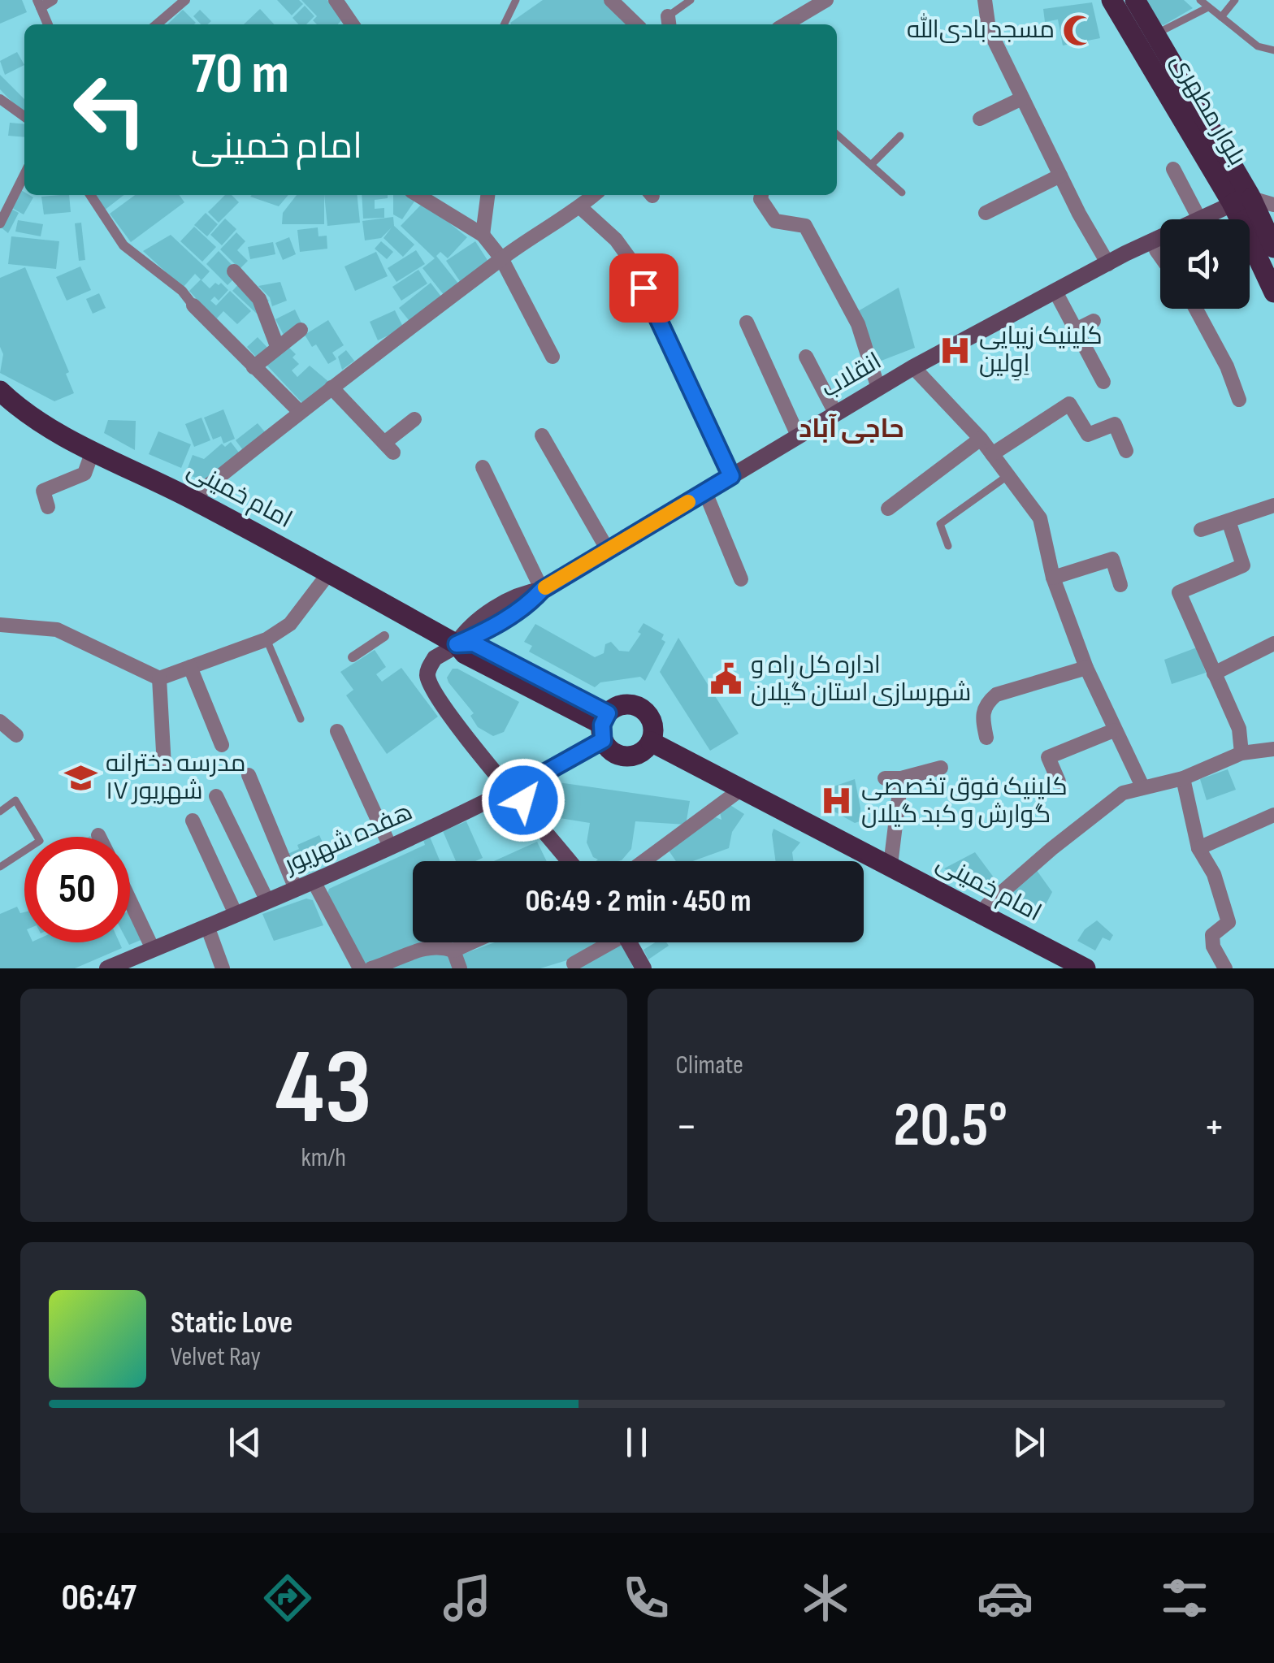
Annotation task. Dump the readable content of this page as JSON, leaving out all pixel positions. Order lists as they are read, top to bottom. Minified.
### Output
{"streets":{"main road":["بلوار مطهری","انقلاب","امام خمینی","هفده شهریور"]},"crossings":[["بلوار مطهری","انقلاب"],["انقلاب","امام خمینی"],["انقلاب","هفده شهریور"],["امام خمینی","هفده شهریور"]],"districts":["حاجی آباد"],"places":{"mosque":["مسجد بادی‌الله"],"hospital":["کلینیک زیبایی اِوِلین","کلینیک فوق تخصصی گوارش و کبد گیلان"],"public building":["اداره کل راه و شهرسازی استان گیلان"],"school or university":["مدرسه دخترانه ۱۷ شهریور"]},"page":{"turn":["70 m","امام خمینی"],"limit":"50","trip":"06:49 · 2 min · 450 m","tile":[["43","km/h"],"Climate"],"heat":["−","20.5°","+"],"song":["Static Love","Velvet Ray"],"tabs":"06:47"}}
